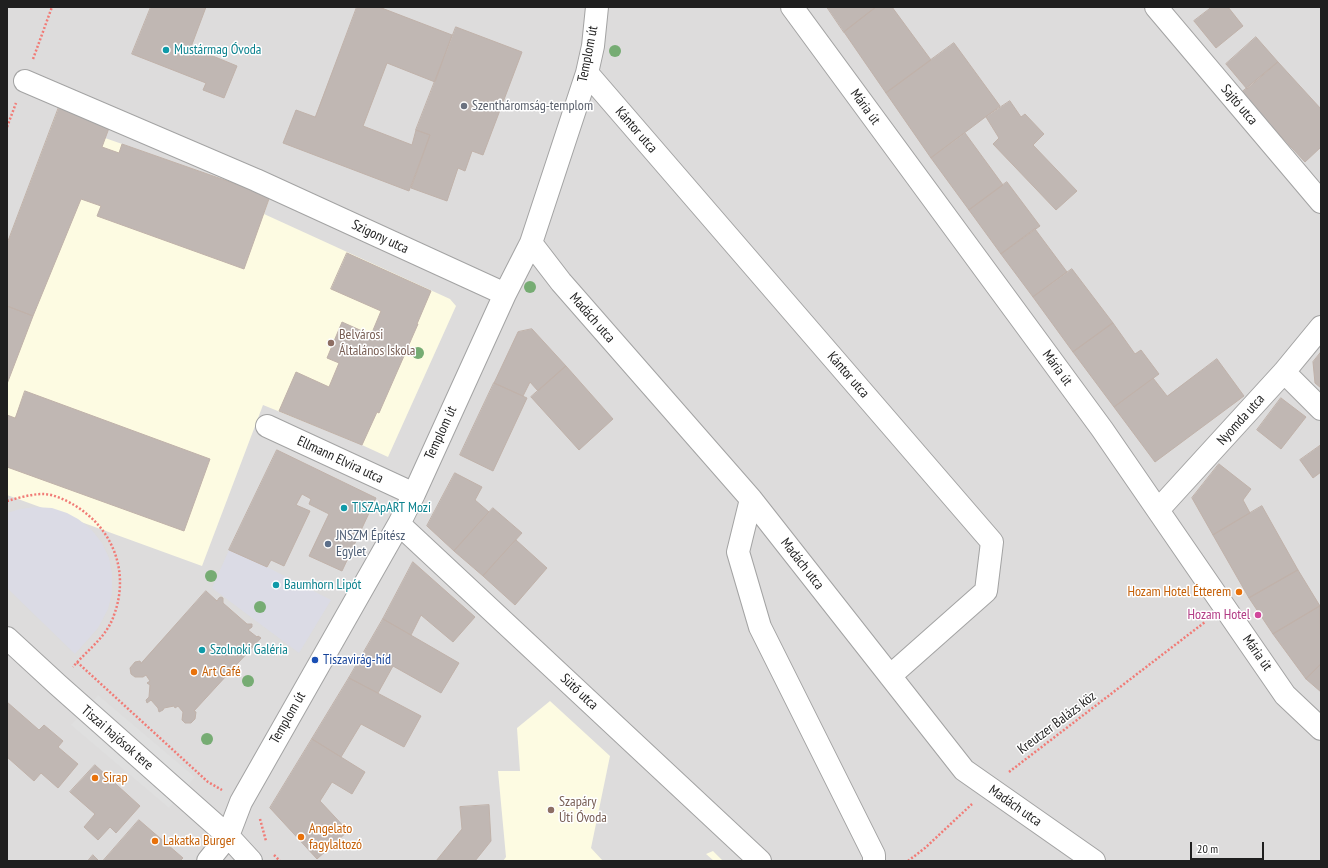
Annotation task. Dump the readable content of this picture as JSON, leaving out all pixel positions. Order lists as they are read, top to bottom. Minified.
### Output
{"streets":{"street":["Templom út","Sajtó utca","Mária út","Kántor utca","Szigony utca","Madách utca","Nyomda utca","Ellmann Elvira utca","Sütő utca","Tiszai hajósok tere"],"path":["Kreutzer Balázs köz"]},"crossings":[["Templom út","Kántor utca"],["Templom út","Szigony utca"],["Templom út","Madách utca"],["Templom út","Ellmann Elvira utca"],["Templom út","Sütő utca"],["Templom út","Tiszai hajósok tere"],["Mária út","Nyomda utca"],["Mária út","Kreutzer Balázs köz"],["Kántor utca","Madách utca"],["Madách utca","Kreutzer Balázs köz"]],"places":["Mustármag Óvoda","Szentháromság-templom","Belvárosi Általános Iskola","TISZApART Mozi","JNSZM Építész Egylet","Baumhorn Lipót","Hozam Hotel Étterem","Hozam Hotel","Szolnoki Galéria","Tiszavirág-híd","Art Café","Sirap","Szapáry Úti Óvoda","Angelato fagylaltozó","Lakatka Burger"],"scale_bar":"20 m"}
